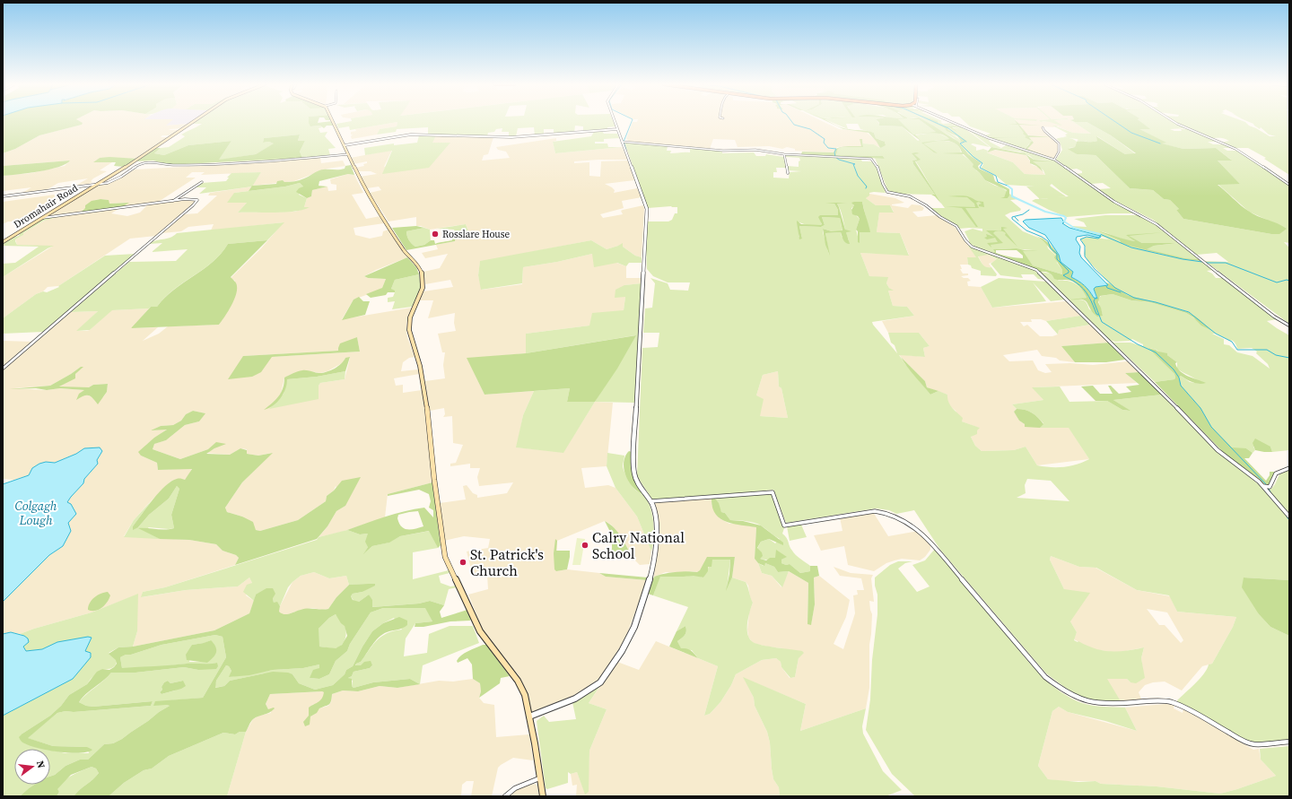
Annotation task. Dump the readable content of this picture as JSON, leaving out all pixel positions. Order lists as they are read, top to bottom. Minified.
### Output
{"streets":{"main road":["Dromahair Road"]},"water":["Colgagh Lough"],"places":["Rosslare House","Calry National School","St. Patrick's Church"],"north":"right"}
